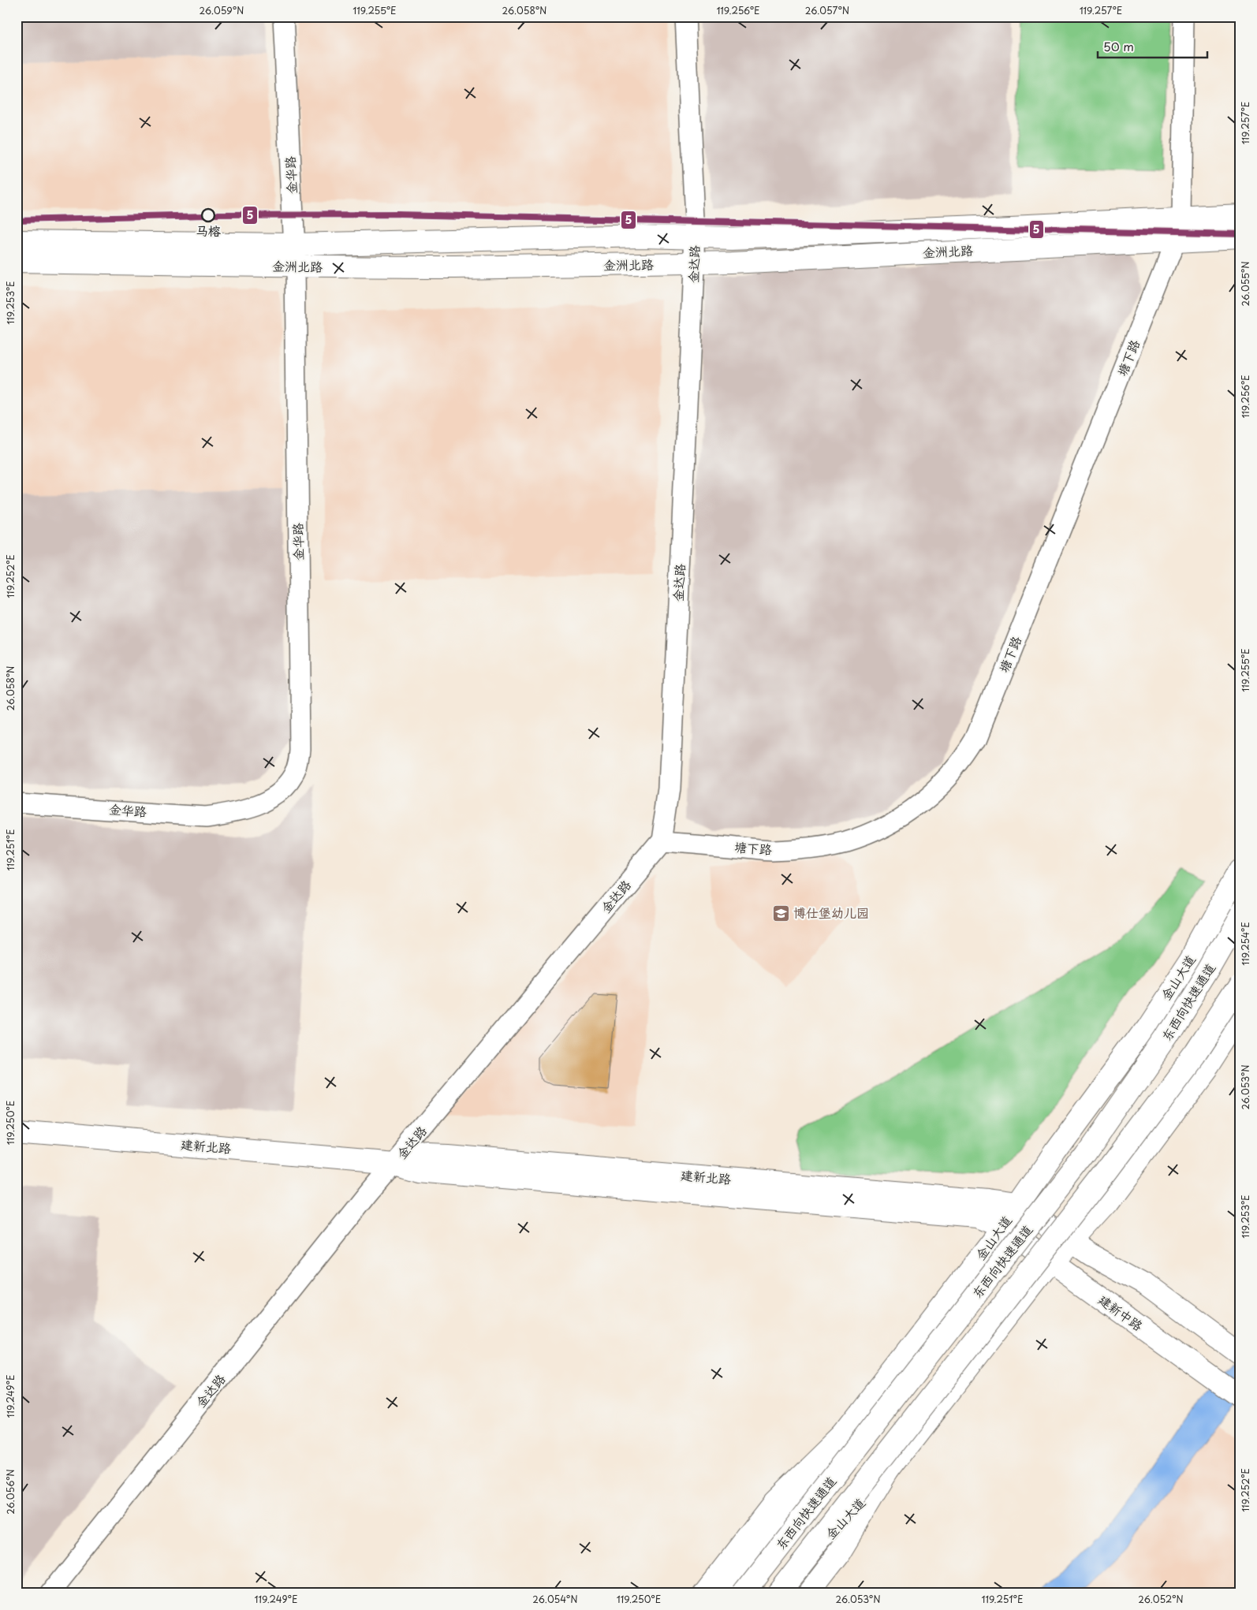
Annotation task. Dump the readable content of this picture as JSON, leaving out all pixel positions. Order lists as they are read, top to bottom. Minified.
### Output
{"streets":{"main road":["金洲北路","金山大道","东西向快速通道","建新北路","建新中路"],"street":["金华路","金达路","塘下路"]},"crossings":[["金华路","金洲北路"],["金洲北路","金达路"],["金洲北路","塘下路"],["金达路","塘下路"],["金达路","建新北路"],["金山大道","建新北路"],["金山大道","建新中路"],["建新北路","建新中路"]],"places":{"other":["马榕"],"school or university":["博仕堡幼儿园"]},"lines":["transit line 5"],"scale_bar":"50 m","coordinates":["26.059°N","119.255°E","26.058°N","119.256°E","26.057°N","119.257°E","26.055°N","119.253°E","119.252°E","119.251°E","119.254°E","26.053°N","119.250°E","119.249°E","26.056°N","26.054°N","26.052°N"]}
